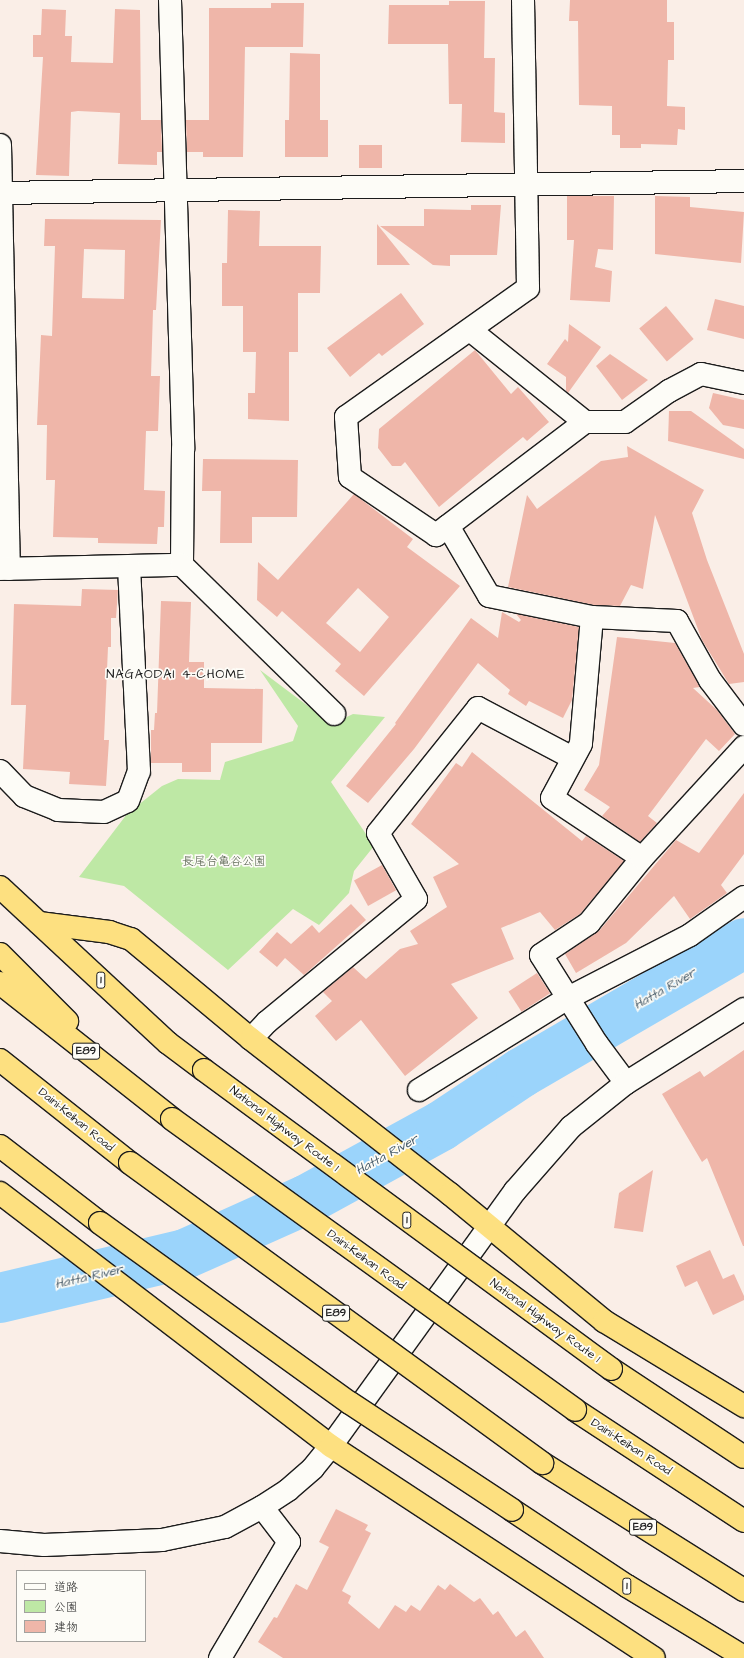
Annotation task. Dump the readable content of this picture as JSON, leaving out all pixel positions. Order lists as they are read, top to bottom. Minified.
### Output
{"streets":{"highway":["1","E89","Daini-Keihan Road","National Highway Route 1"]},"districts":["NAGAODAI 4-CHOME"],"water":["Hatta River"],"parks":["長尾台亀谷公園"],"legend":["道路","公園","建物"]}
